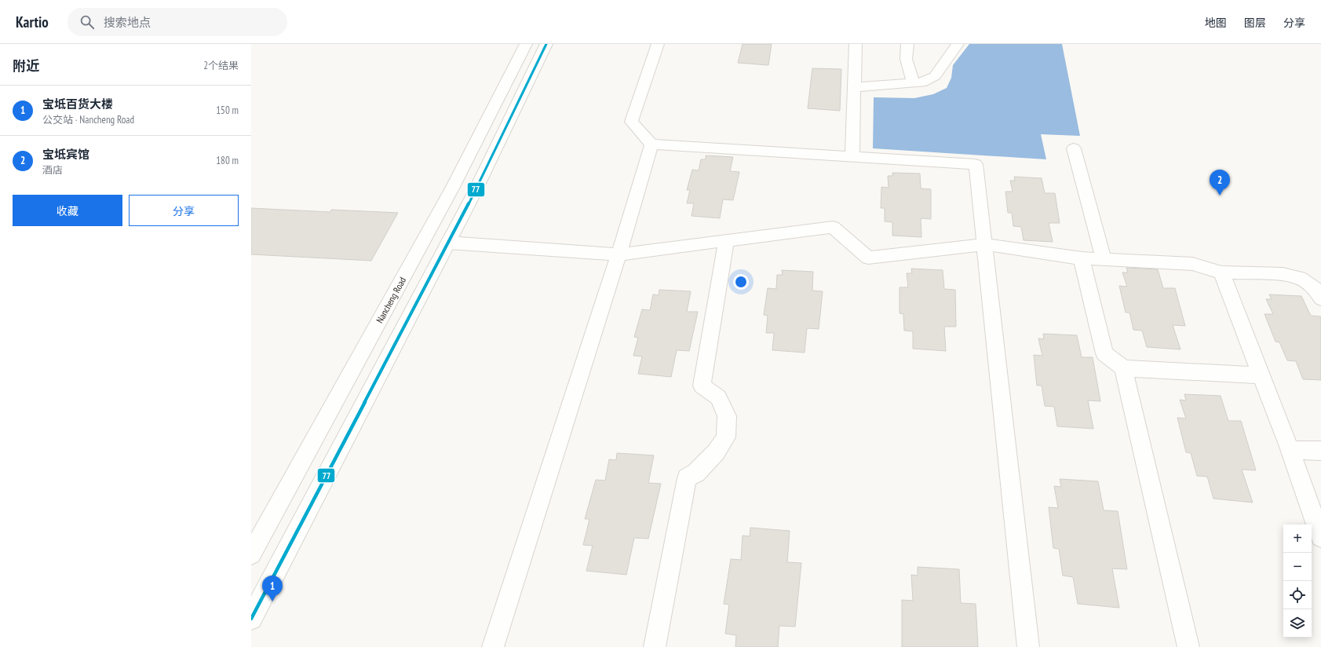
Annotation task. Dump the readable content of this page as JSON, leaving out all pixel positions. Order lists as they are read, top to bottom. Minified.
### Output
{"streets":{"street":["Nancheng Road"]},"lines":["transit line 77"],"page":{"header":"Kartio","search":"搜索地点","nav":["地图","图层","分享"],"heading":["附近","2个结果"],"list":[{"mark":"1","name":"宝坻百货大楼","note":"公交站 · Nancheng Road","value":"150 m"},{"mark":"2","name":"宝坻宾馆","note":"酒店","value":"180 m"}],"pins":["2","1"],"buttons":["收藏","分享"],"map_buttons":["+","−"]}}
